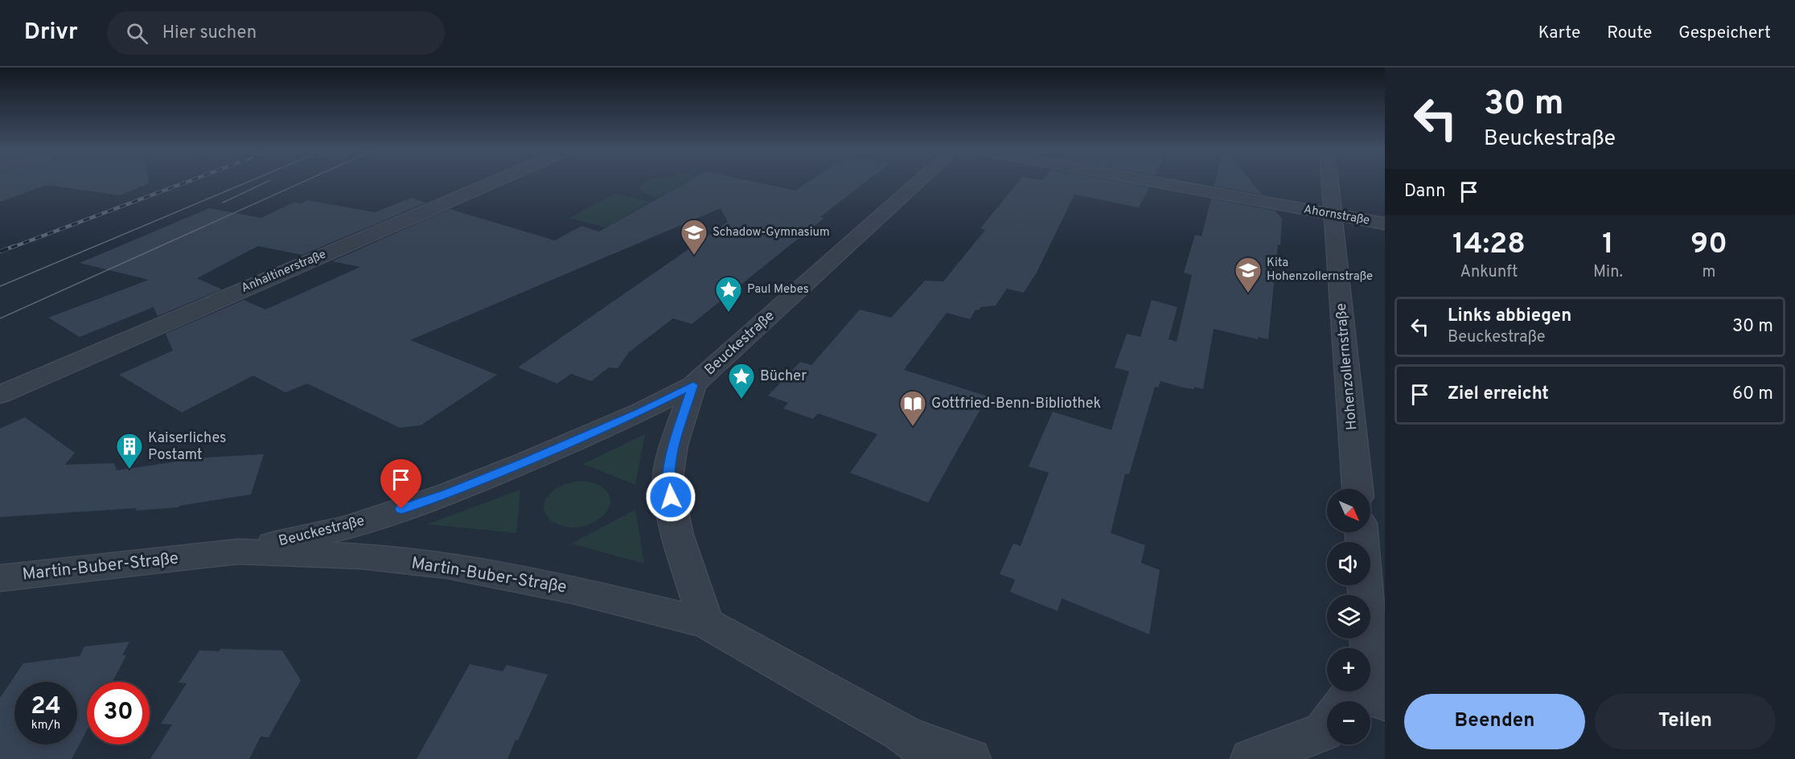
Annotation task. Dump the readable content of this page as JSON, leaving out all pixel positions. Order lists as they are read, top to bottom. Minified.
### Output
{"streets":{"street":["Ahornstraße","Anhaltinerstraße","Beuckestraße","Hohenzollernstraße","Martin-Buber-Straße"]},"crossings":[["Ahornstraße","Hohenzollernstraße"],["Beuckestraße","Martin-Buber-Straße"]],"places":{"school or university":["Schadow-Gymnasium","Kita Hohenzollernstraße"],"place":["Paul Mebes","Bücher"],"library":["Gottfried-Benn-Bibliothek"],"building":["Kaiserliches Postamt"]},"north":"bottom right","page":{"header":"Drivr","search":"Hier suchen","nav":["Karte","Route","Gespeichert"],"turn":["30 m","Beuckestraße"],"then":"Dann","eta":["14:28","Ankunft","1","Min.","90","m"],"list":[{"name":"Links abbiegen","note":"Beuckestraße","value":"30 m"},{"name":"Ziel erreicht","value":"60 m"}],"map_buttons":["+","−"],"speed":"24 km/h","limit":"30","buttons":["Beenden","Teilen"]}}
